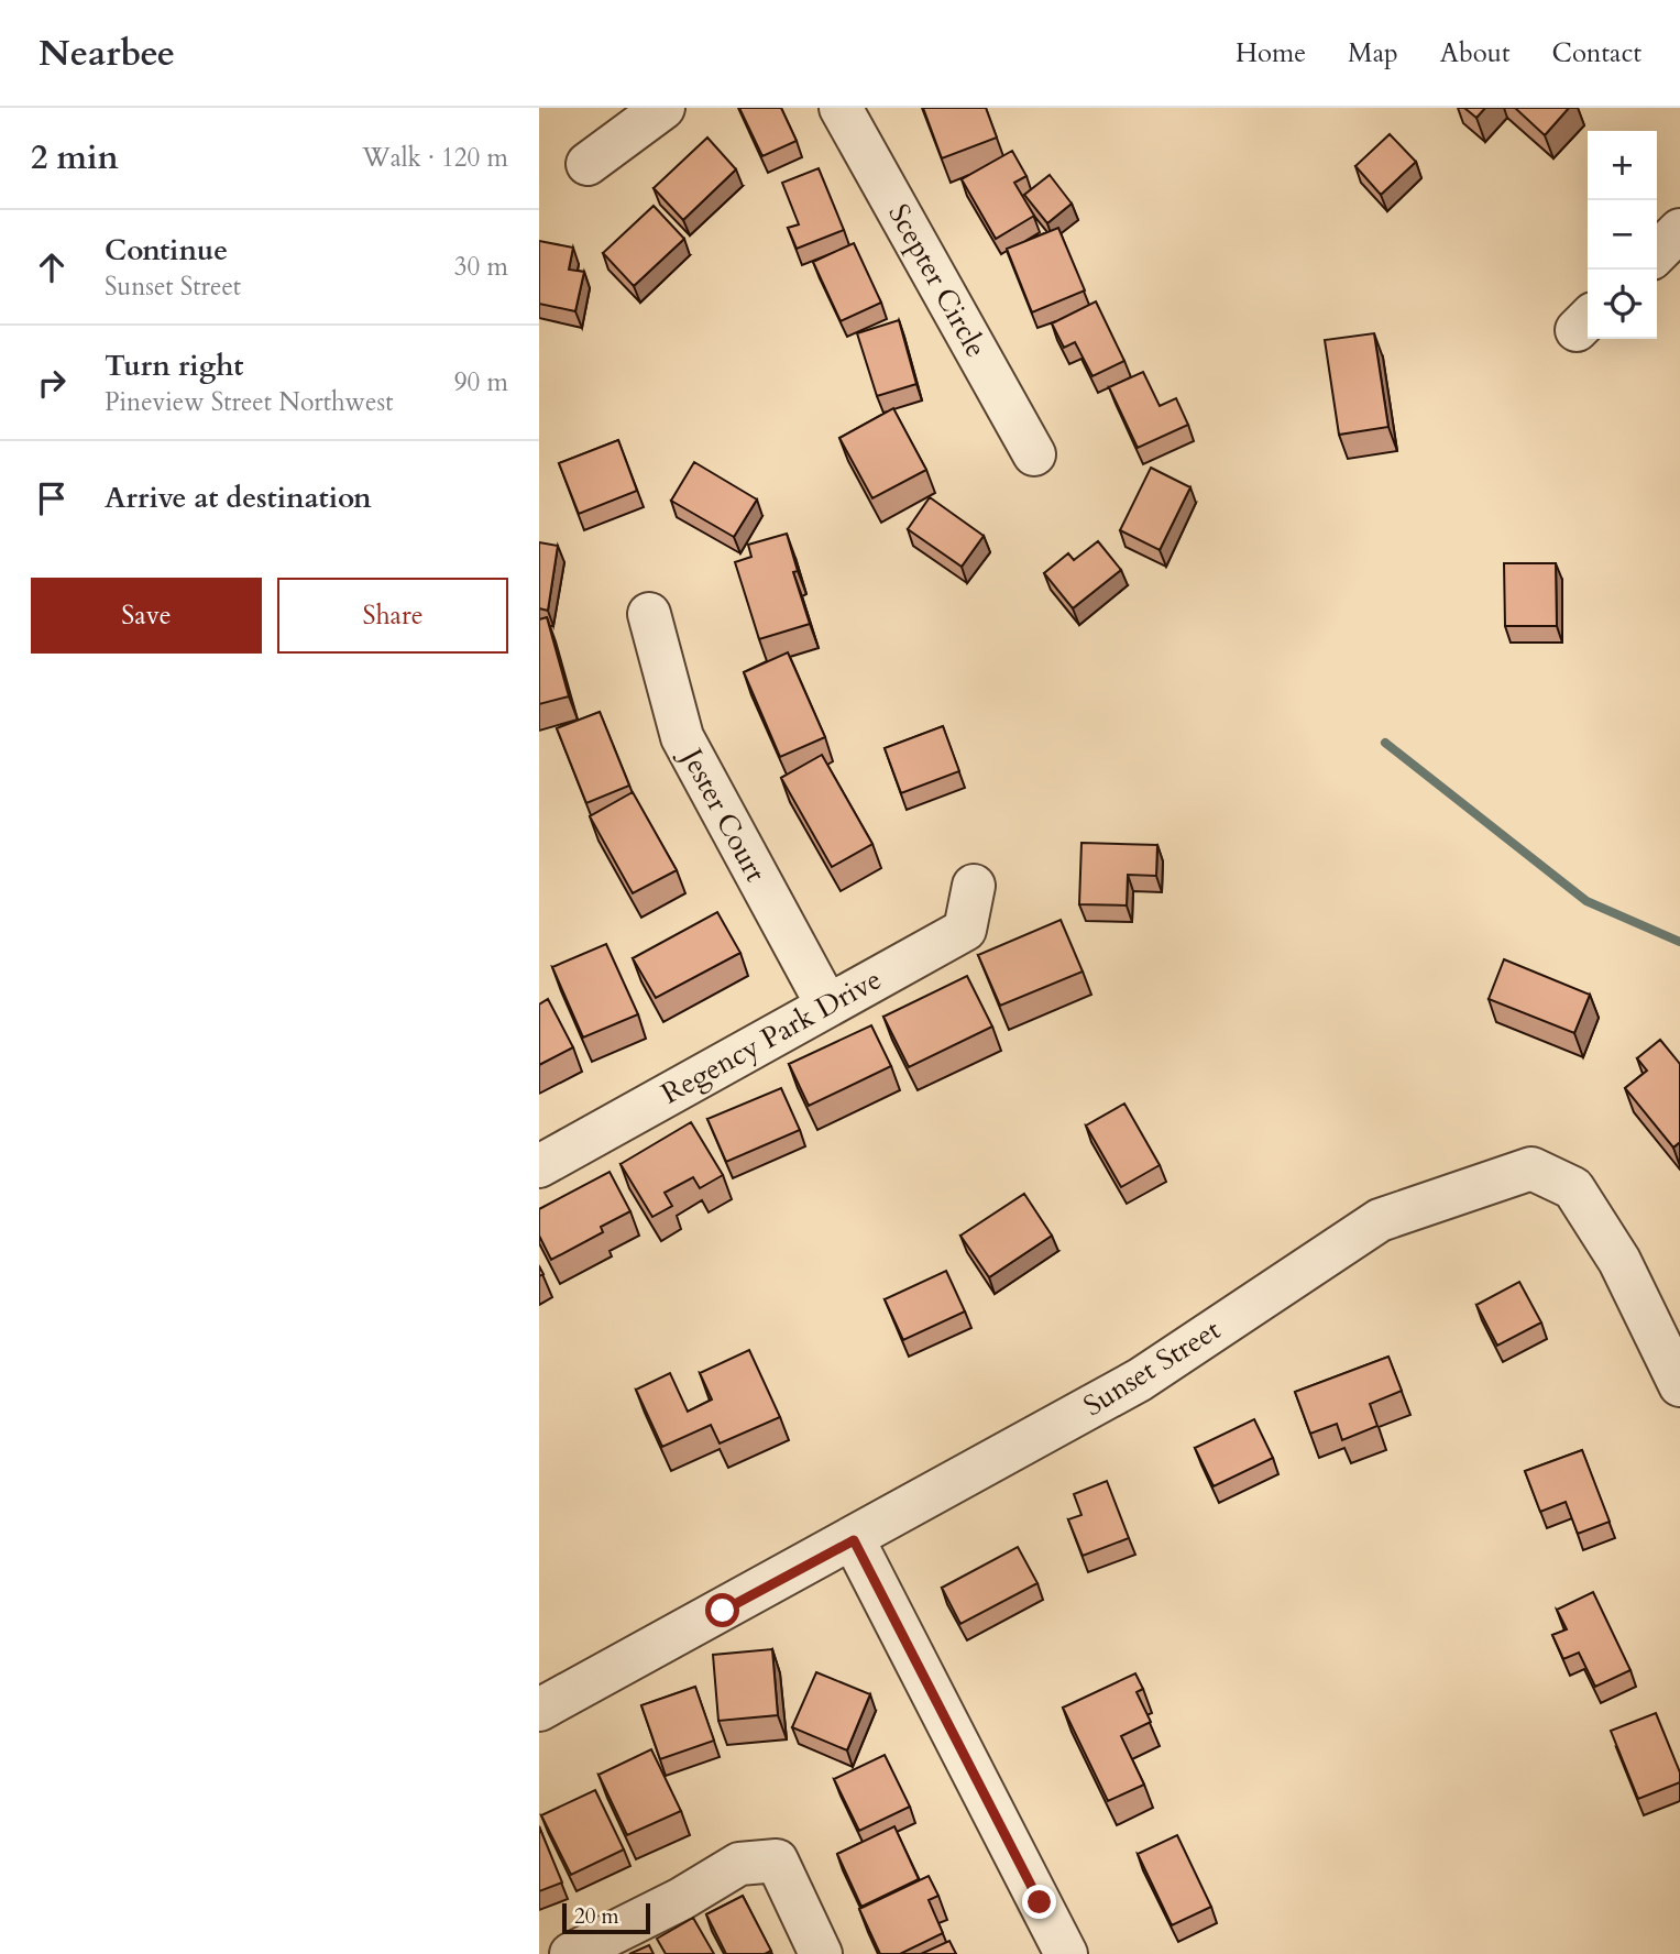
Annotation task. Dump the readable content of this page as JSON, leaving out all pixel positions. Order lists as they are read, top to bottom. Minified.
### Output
{"streets":{"street":["Scepter Circle","Jester Court","Regency Park Drive","Sunset Street"]},"crossings":[["Jester Court","Regency Park Drive"]],"scale_bar":"20 m","page":{"header":"Nearbee","nav":["Home","Map","About","Contact"],"heading":["2 min","Walk · 120 m"],"map_buttons":["+","−"],"list":[["Continue","Sunset Street","30 m"],["Turn right","Pineview Street Northwest","90 m"],"Arrive at destination"],"buttons":["Save","Share"],"scale":"20 m"}}
